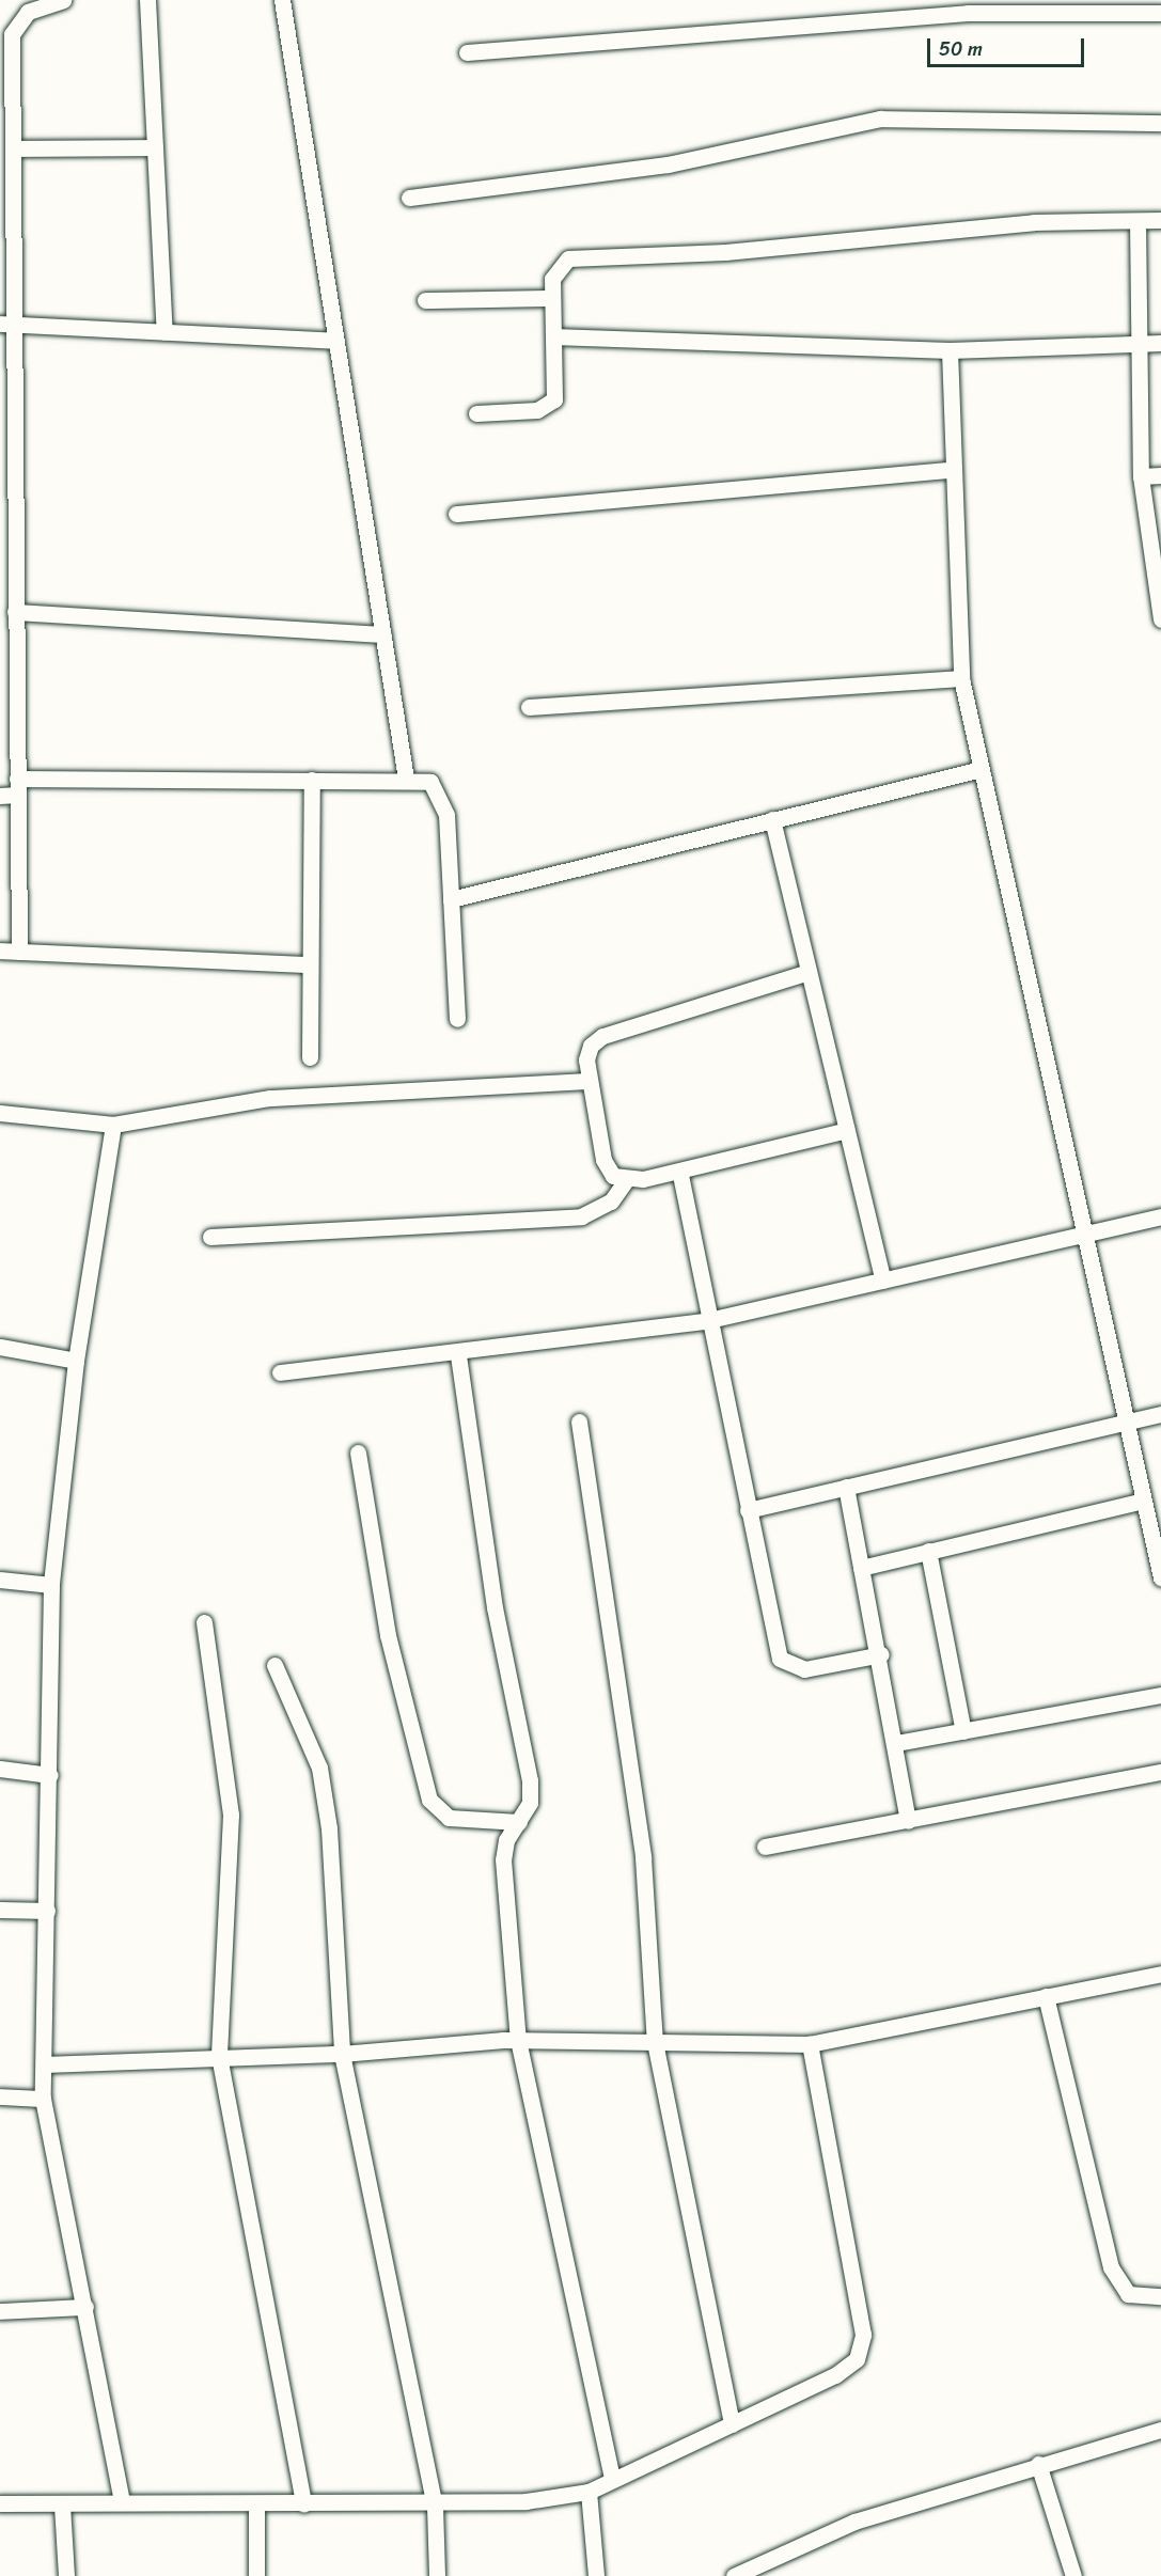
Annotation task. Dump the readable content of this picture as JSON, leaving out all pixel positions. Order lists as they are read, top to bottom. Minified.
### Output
{"scale_bar":"50 m"}
